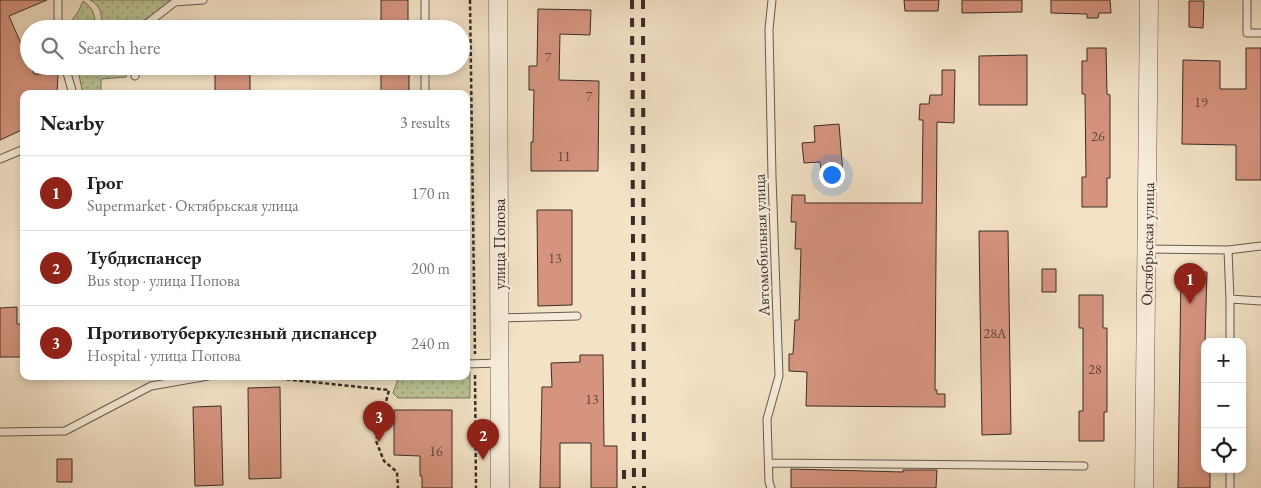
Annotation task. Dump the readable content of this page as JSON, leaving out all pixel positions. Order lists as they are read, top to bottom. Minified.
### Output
{"streets":{"street":["улица Попова","Октябрьская улица"],"lane":["Автомобильная улица"]},"house_numbers":["7","7","19","26","11","13","28А","28","13","16"],"page":{"search":"Search here","heading":["Nearby","3 results"],"list":[{"mark":"1","name":"Грог","note":"Supermarket · Октябрьская улица","value":"170 m"},{"mark":"2","name":"Тубдиспансер","note":"Bus stop · улица Попова","value":"200 m"},{"mark":"3","name":"Противотуберкулезный диспансер","note":"Hospital · улица Попова","value":"240 m"}],"pins":["1","3","2"],"map_buttons":["+","−"]}}
